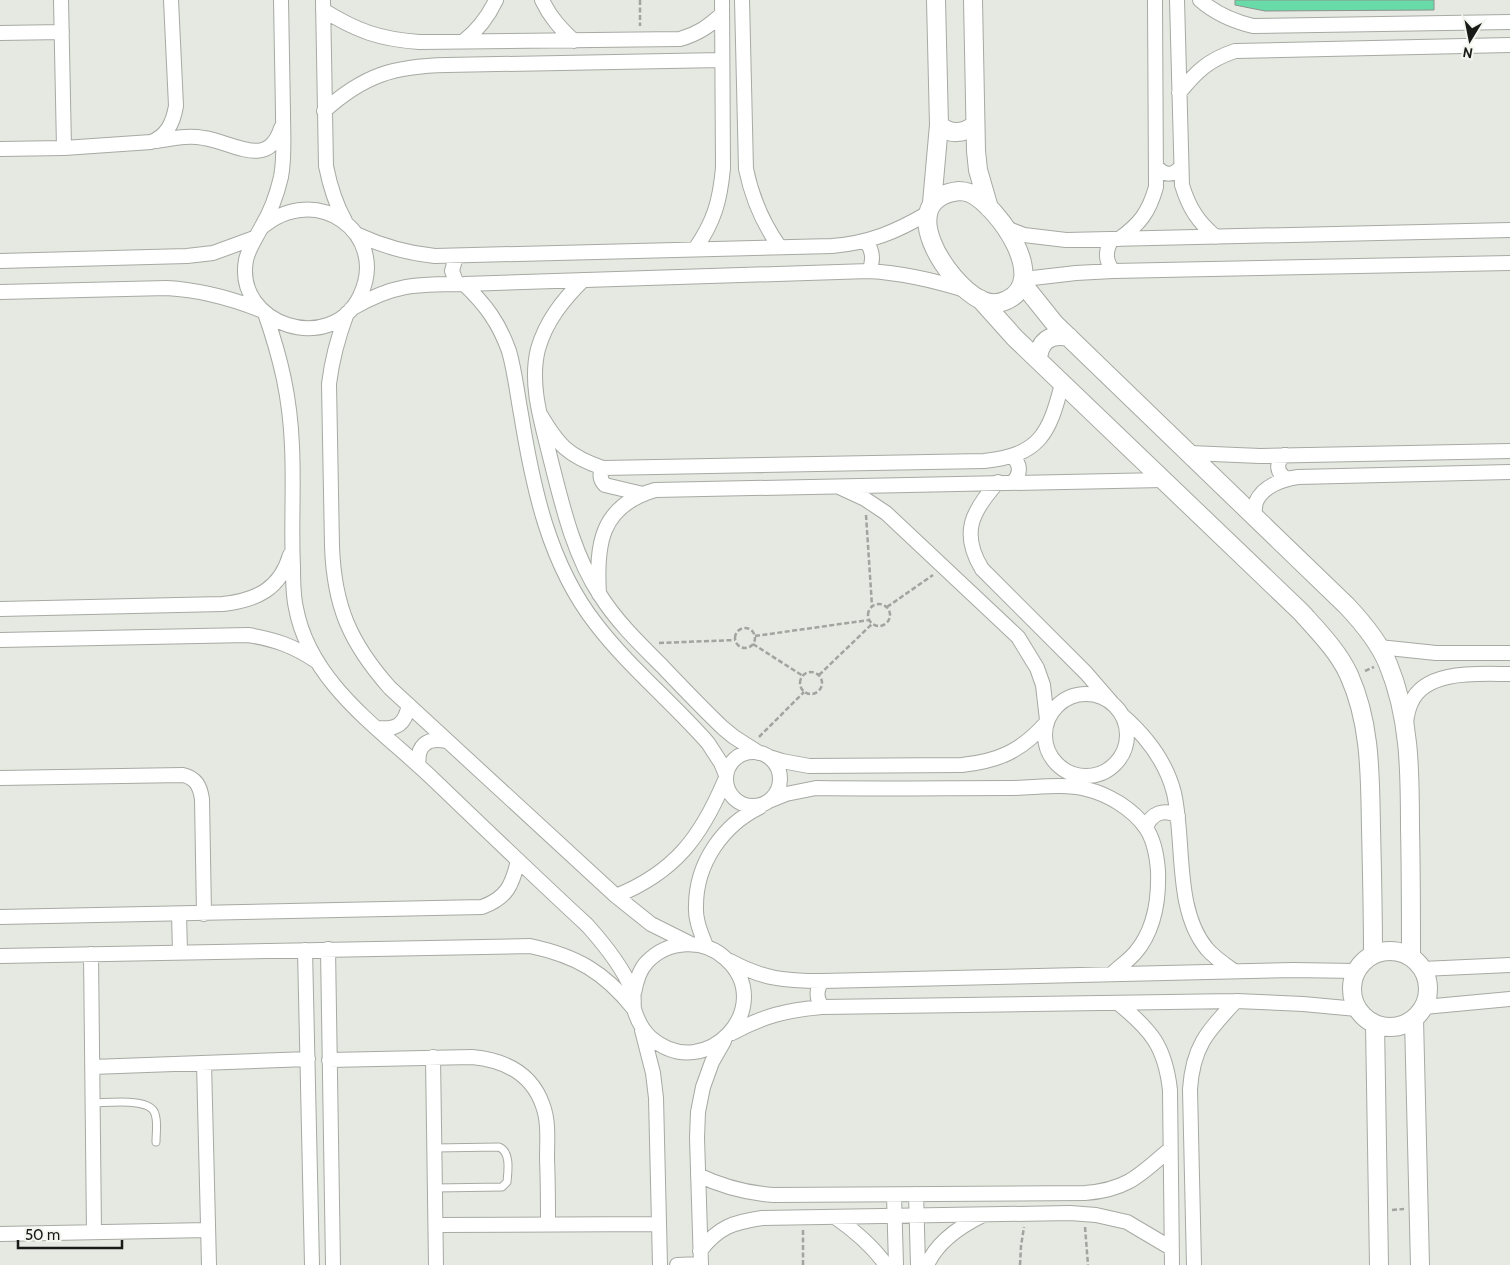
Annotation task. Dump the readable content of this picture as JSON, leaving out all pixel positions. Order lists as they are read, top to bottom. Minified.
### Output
{"scale_bar":"50 m","north":"bottom"}
